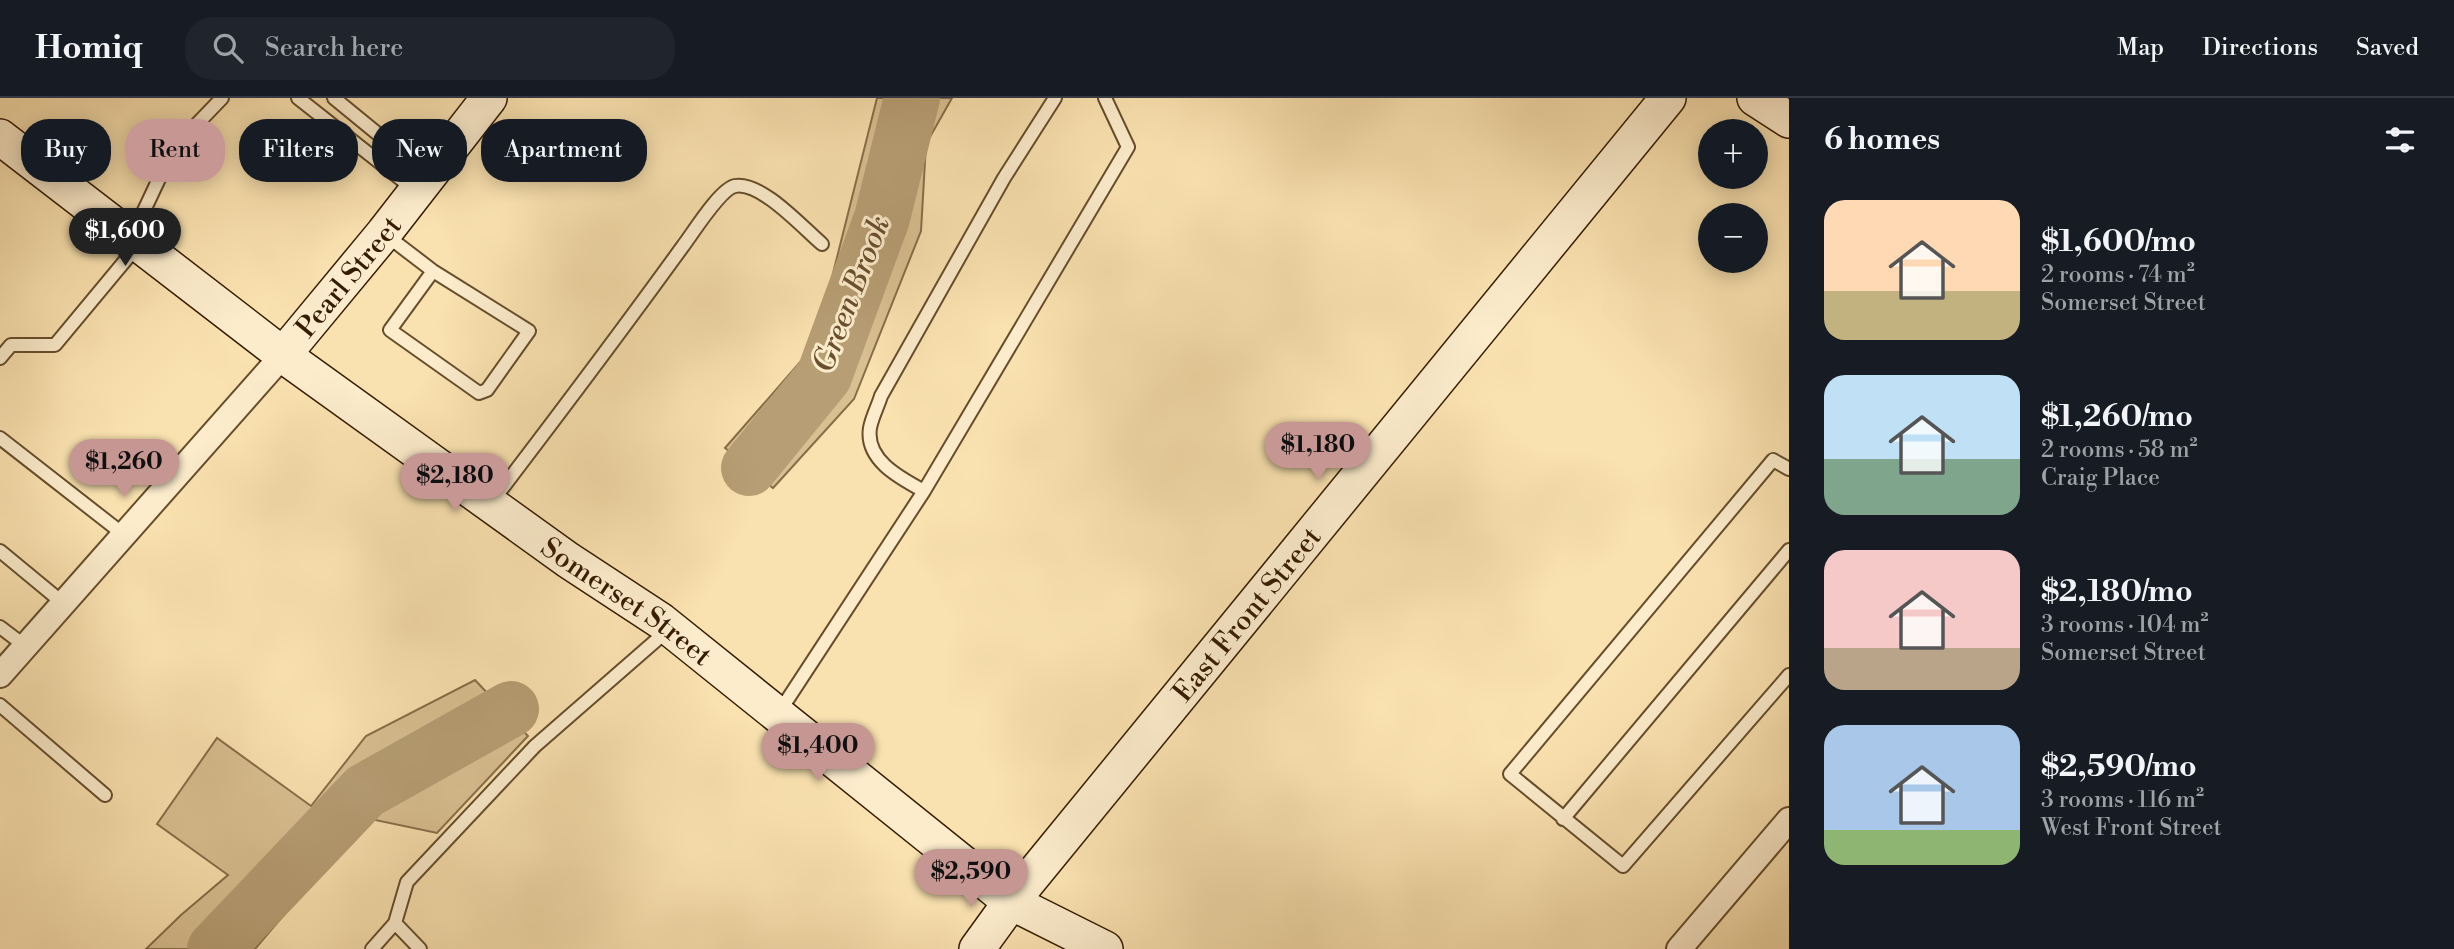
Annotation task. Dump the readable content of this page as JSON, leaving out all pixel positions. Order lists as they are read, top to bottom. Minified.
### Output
{"streets":{"main road":["Pearl Street","Somerset Street","East Front Street"]},"crossings":[["Pearl Street","Somerset Street"],["Somerset Street","East Front Street"]],"water":["Green Brook"],"page":{"header":"Homiq","search":"Search here","nav":["Map","Directions","Saved"],"heading":"6 homes","map_buttons":["+","−"],"chip":["Buy","Rent","Filters","New","Apartment"],"list":[{"name":"$1,600/mo","note":"2 rooms · 74 m² · Somerset Street"},{"name":"$1,260/mo","note":"2 rooms · 58 m² · Craig Place"},{"name":"$2,180/mo","note":"3 rooms · 104 m² · Somerset Street"},{"name":"$2,590/mo","note":"3 rooms · 116 m² · West Front Street"}],"price":["$1,600","$1,180","$1,260","$2,180","$1,400","$2,590"]}}
